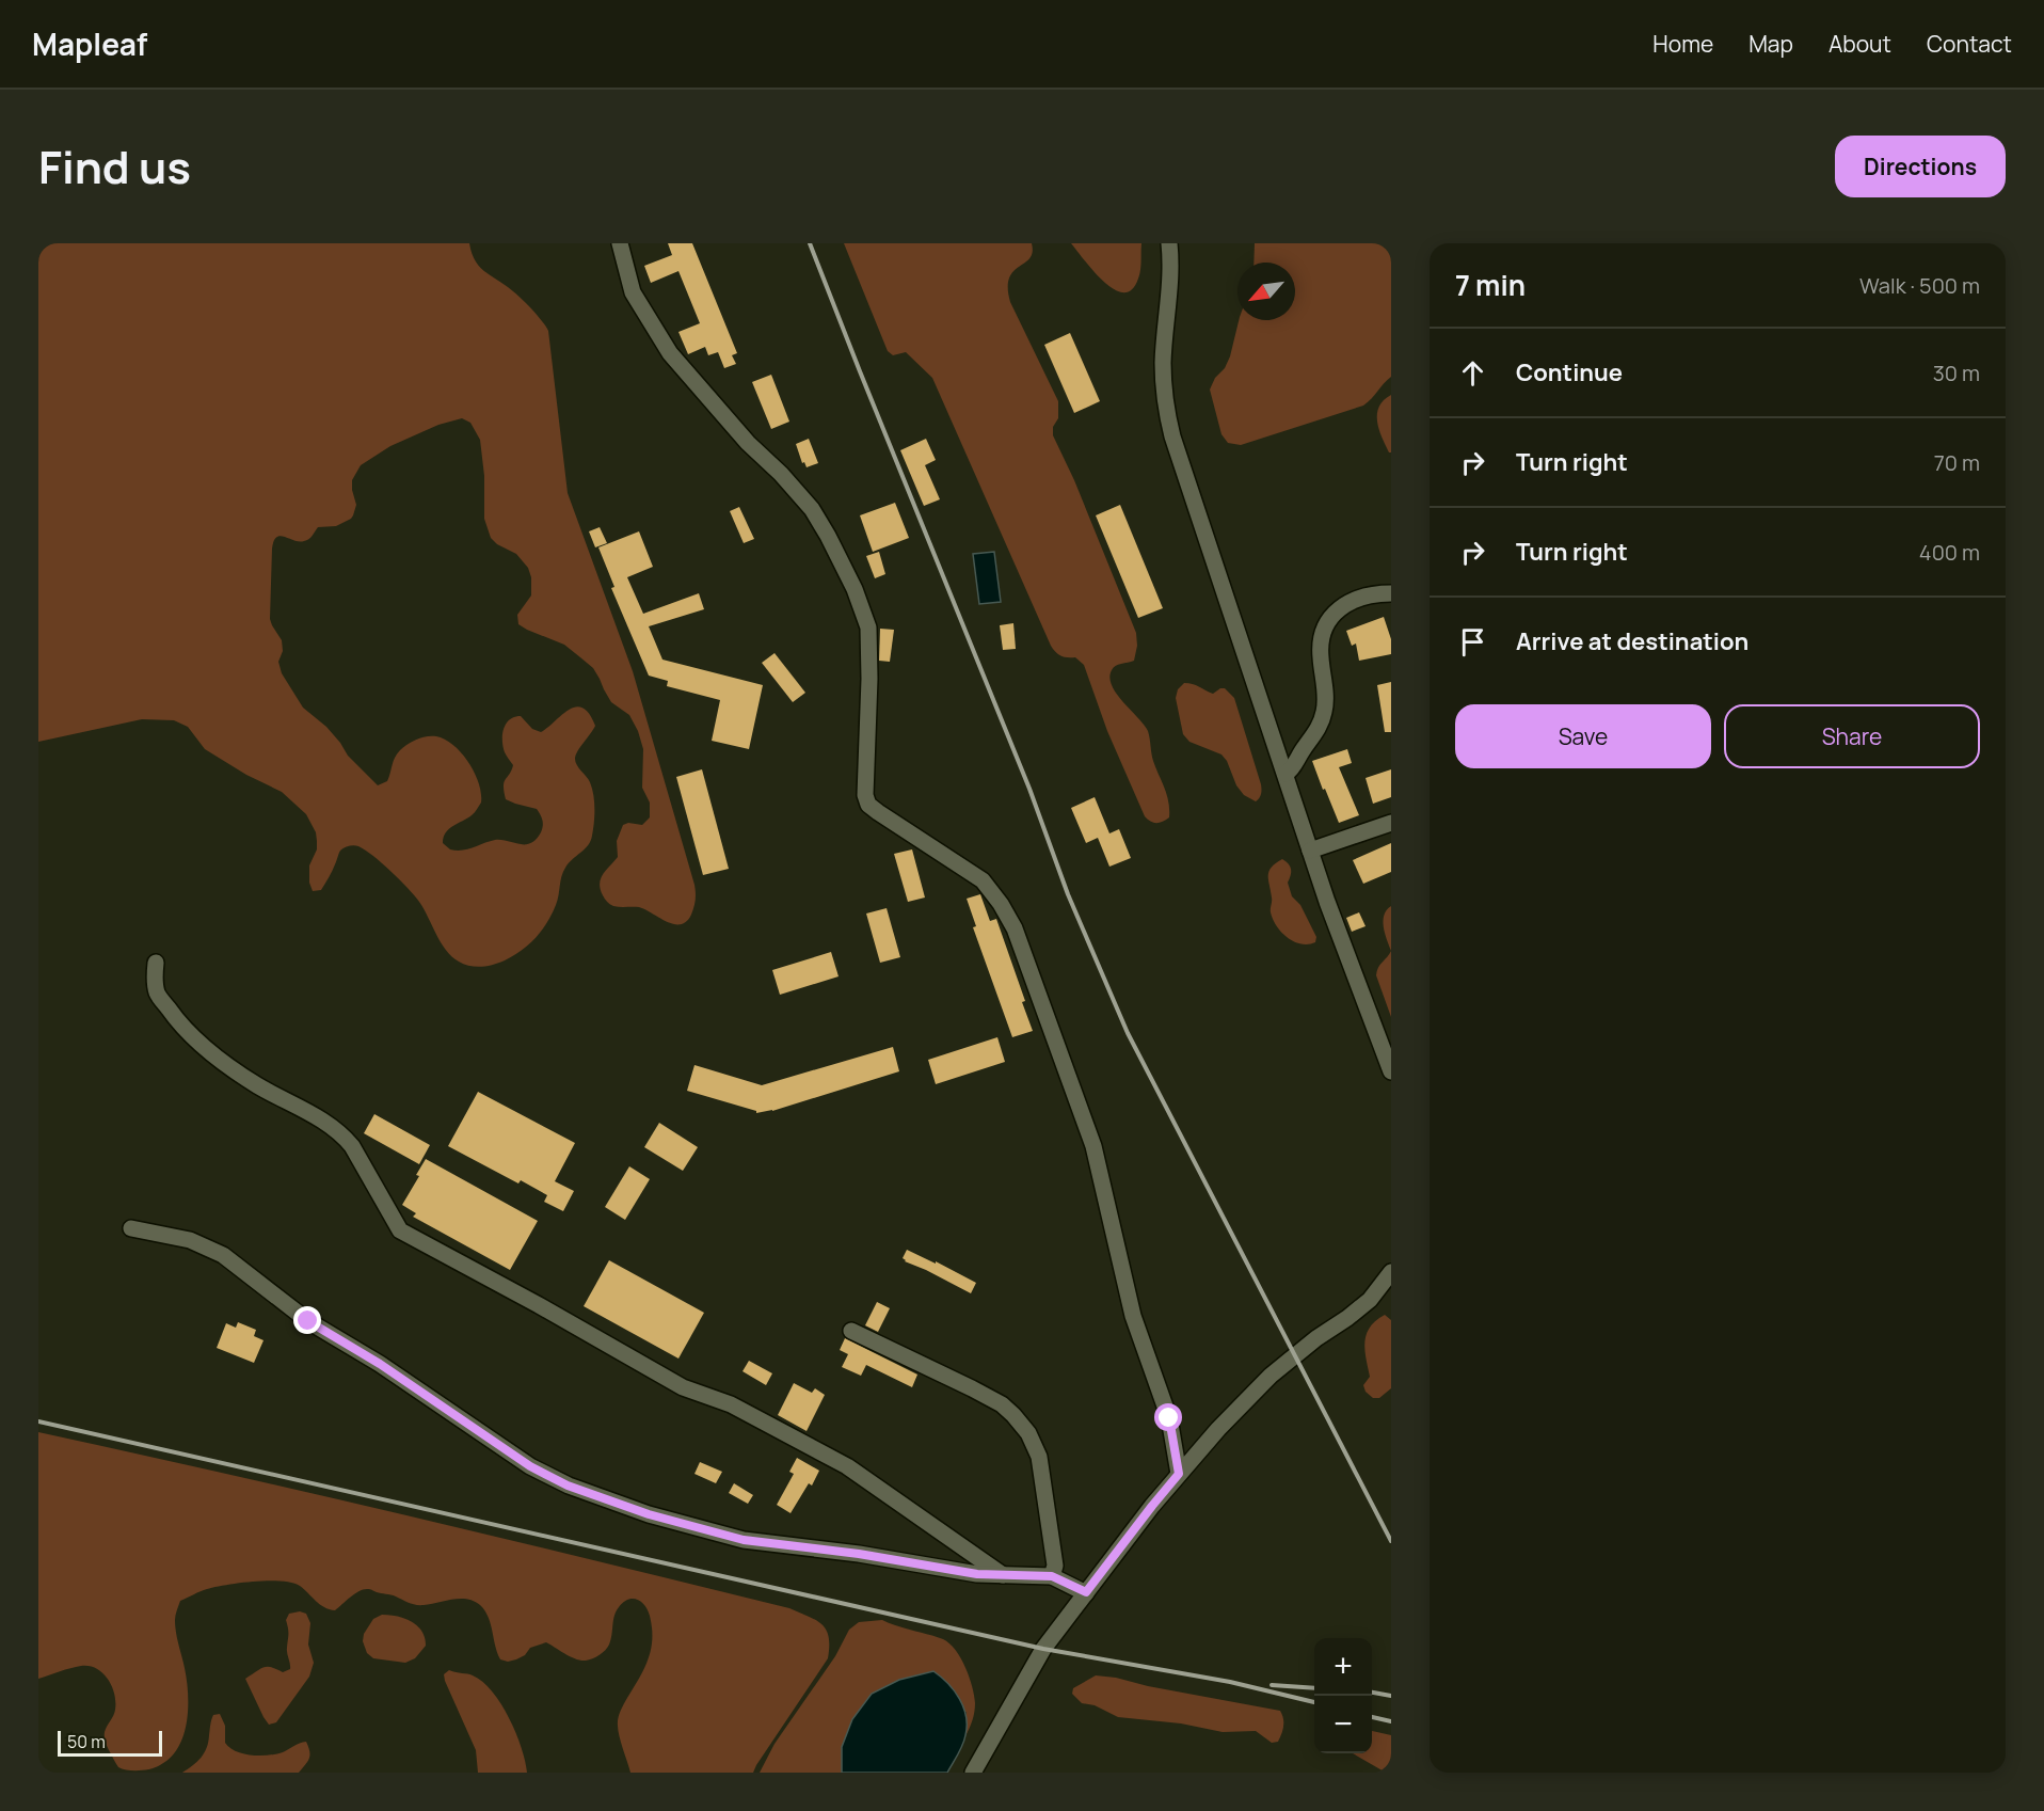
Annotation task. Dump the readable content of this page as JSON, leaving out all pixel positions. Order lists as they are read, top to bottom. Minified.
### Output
{"scale_bar":"50 m","north":"bottom left","page":{"header":"Mapleaf","nav":["Home","Map","About","Contact"],"title":"Find us","buttons":["Directions",["Save","Share"]],"heading":["7 min","Walk · 500 m"],"list":[["Continue","30 m"],["Turn right","70 m"],["Turn right","400 m"],"Arrive at destination"],"map_buttons":["+","−"],"scale":"50 m"}}
